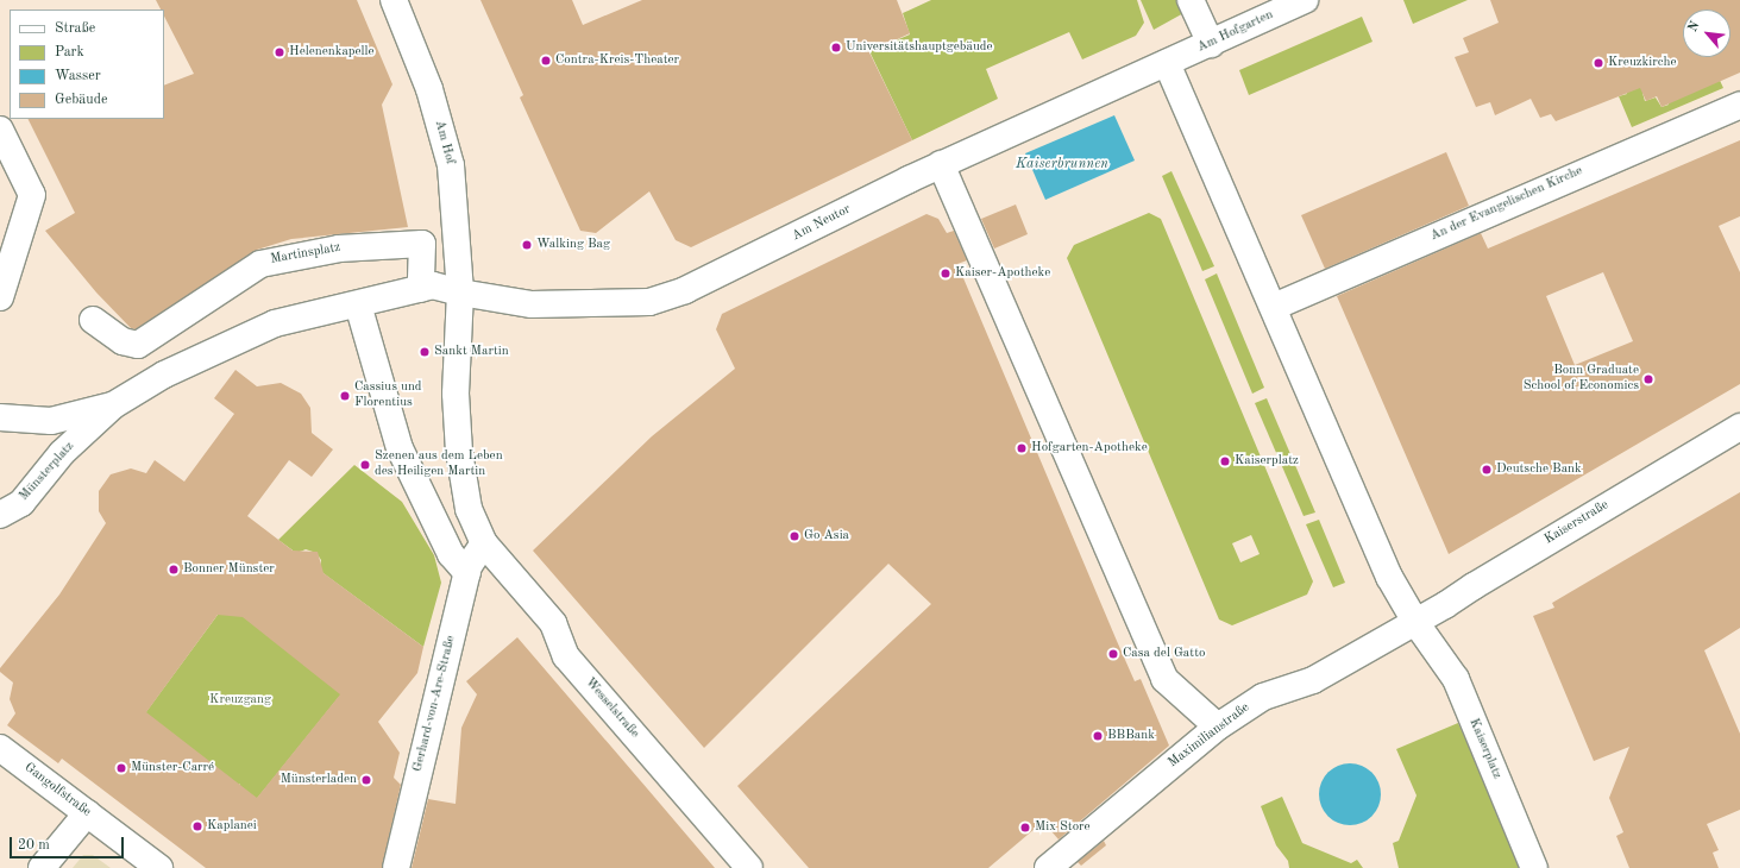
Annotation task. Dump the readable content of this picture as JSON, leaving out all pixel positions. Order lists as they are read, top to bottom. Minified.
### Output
{"streets":{"street":["Am Hofgarten","Am Hof","An der Evangelischen Kirche","Am Neutor","Martinsplatz","Münsterplatz","Kaiserstraße","Gerhard-von-Are-Straße","Wesselstraße","Maximilianstraße","Kaiserplatz","Gangolfstraße"]},"crossings":[["Am Hofgarten","Am Neutor"],["Am Hofgarten","Kaiserplatz"],["Am Hof","Am Neutor"],["An der Evangelischen Kirche","Kaiserplatz"],["Am Neutor","Kaiserplatz"],["Kaiserstraße","Maximilianstraße"],["Kaiserstraße","Kaiserplatz"],["Gerhard-von-Are-Straße","Wesselstraße"],["Maximilianstraße","Kaiserplatz"]],"water":["Kaiserbrunnen"],"parks":["Kreuzgang"],"places":["Universitätshauptgebäude","Helenenkapelle","Contra-Kreis-Theater","Kreuzkirche","Walking Bag","Kaiser-Apotheke","Sankt Martin","Bonn Graduate School of Economics","Cassius und Florentius","Hofgarten-Apotheke","Kaiserplatz","Szenen aus dem Leben des Heiligen Martin","Deutsche Bank","Go Asia","Bonner Münster","Casa del Gatto","BBBank","Münster-Carré","Münsterladen","Kaplanei","Mix Store"],"legend":["Straße","Park","Wasser","Gebäude"],"scale_bar":"20 m","north":"top left"}
